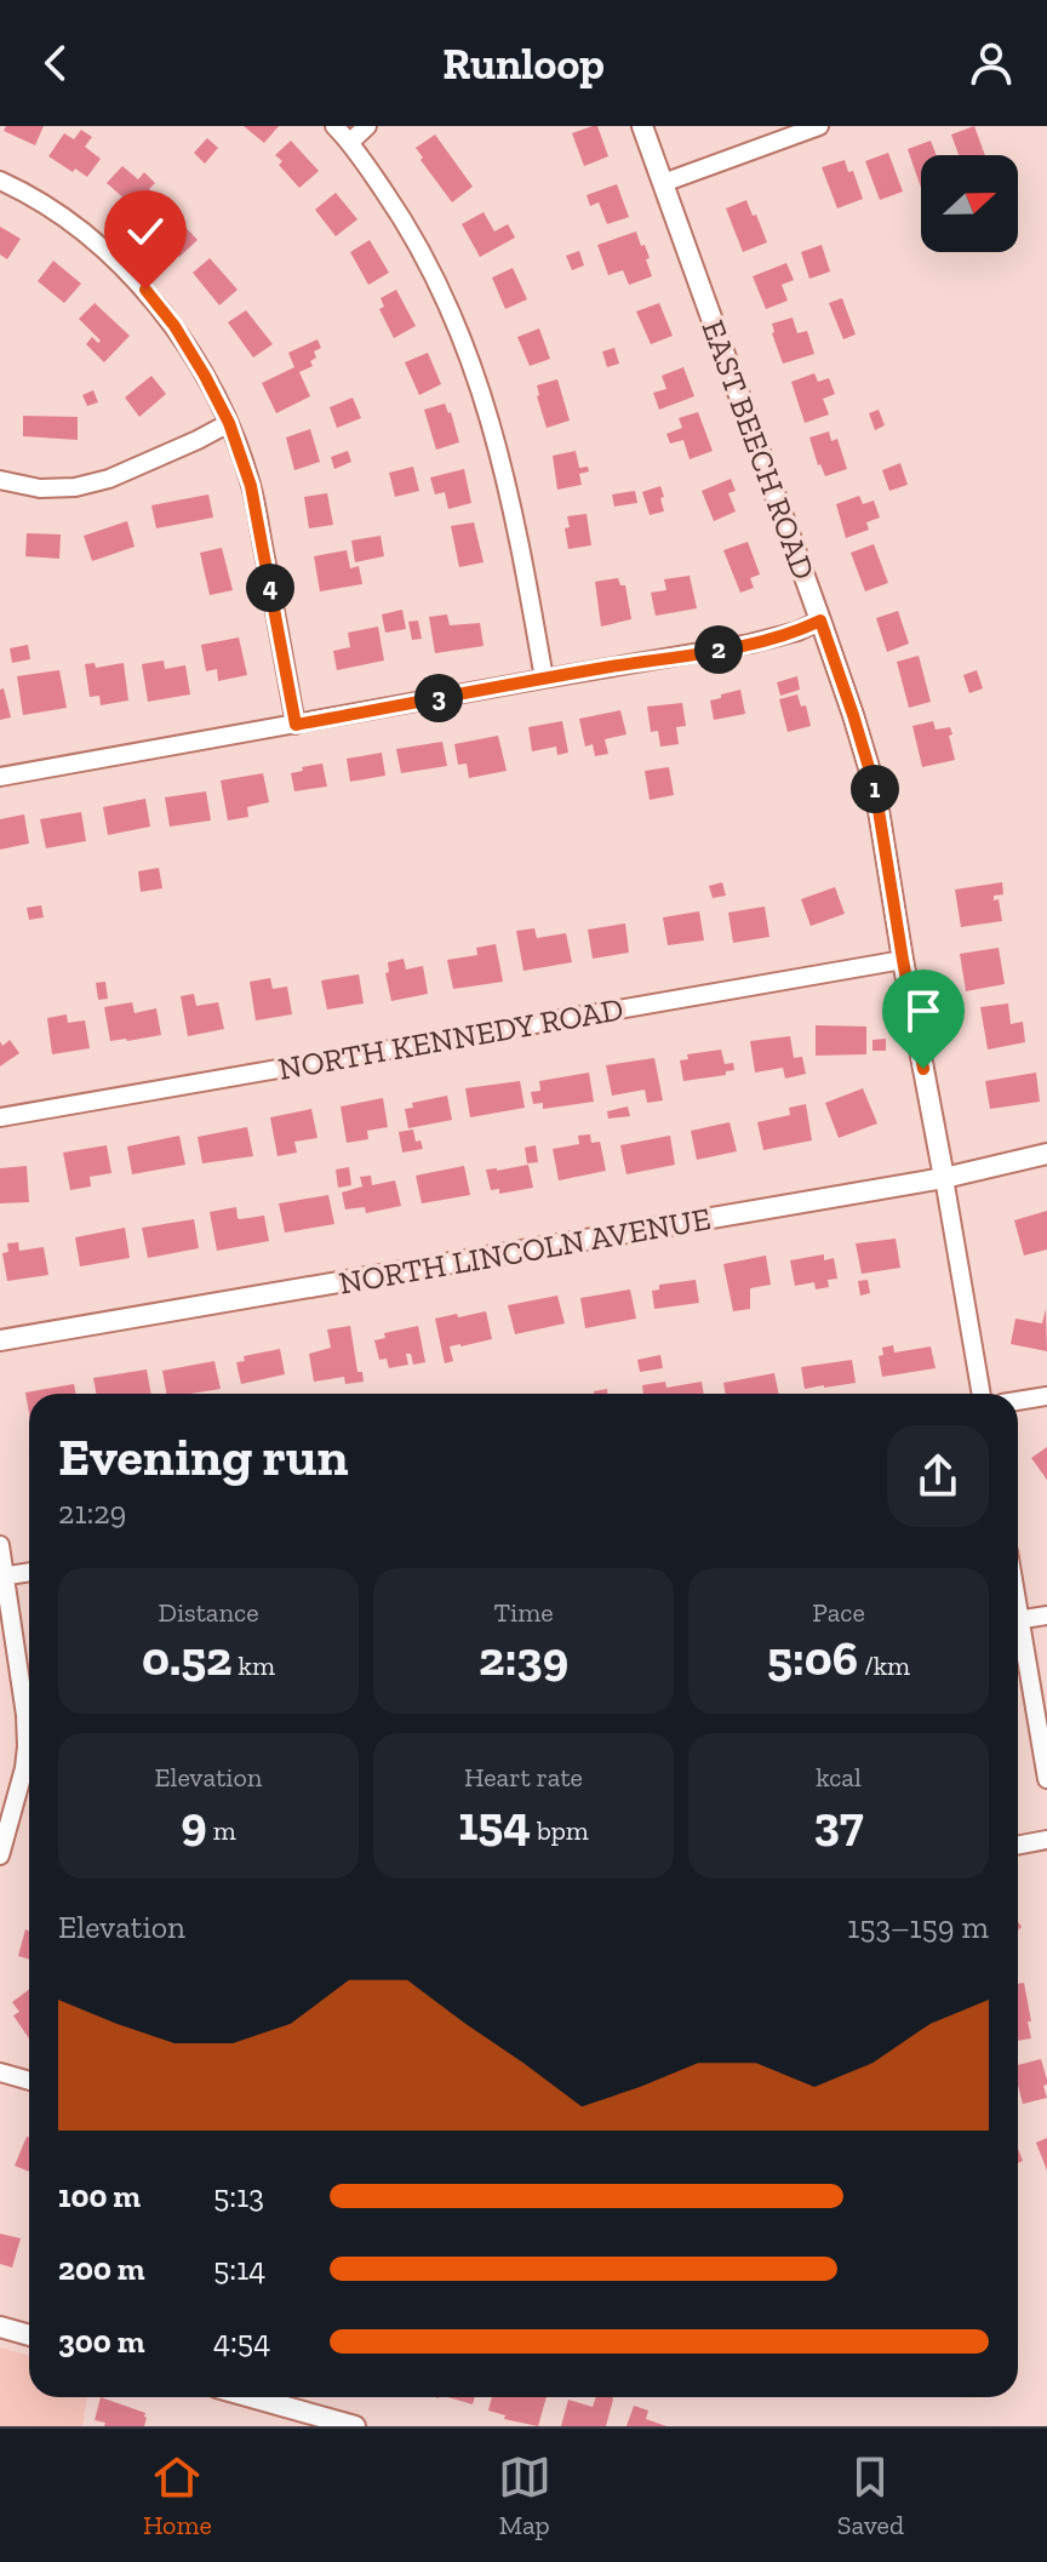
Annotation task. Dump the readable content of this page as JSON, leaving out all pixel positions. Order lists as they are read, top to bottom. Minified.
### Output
{"streets":{"street":["EAST BEECH ROAD","NORTH KENNEDY ROAD","NORTH LINCOLN AVENUE"]},"crossings":[["EAST BEECH ROAD","NORTH KENNEDY ROAD"],["EAST BEECH ROAD","NORTH LINCOLN AVENUE"]],"north":"right","page":{"header":"Runloop","pins":["4","2","3","1"],"heading":["Evening run","21:29"],"stats":[["Distance","0.52 km"],["Time","2:39"],["Pace","5:06 /km"],["Elevation","9 m"],["Heart rate","154 bpm"],["kcal","37"]],"chart":["Elevation","153–159 m"],"list":[{"name":"100 m","note":"5:13"},{"name":"200 m","note":"5:14"},{"name":"300 m","note":"4:54"}],"tabs":["Home","Map","Saved"]}}
